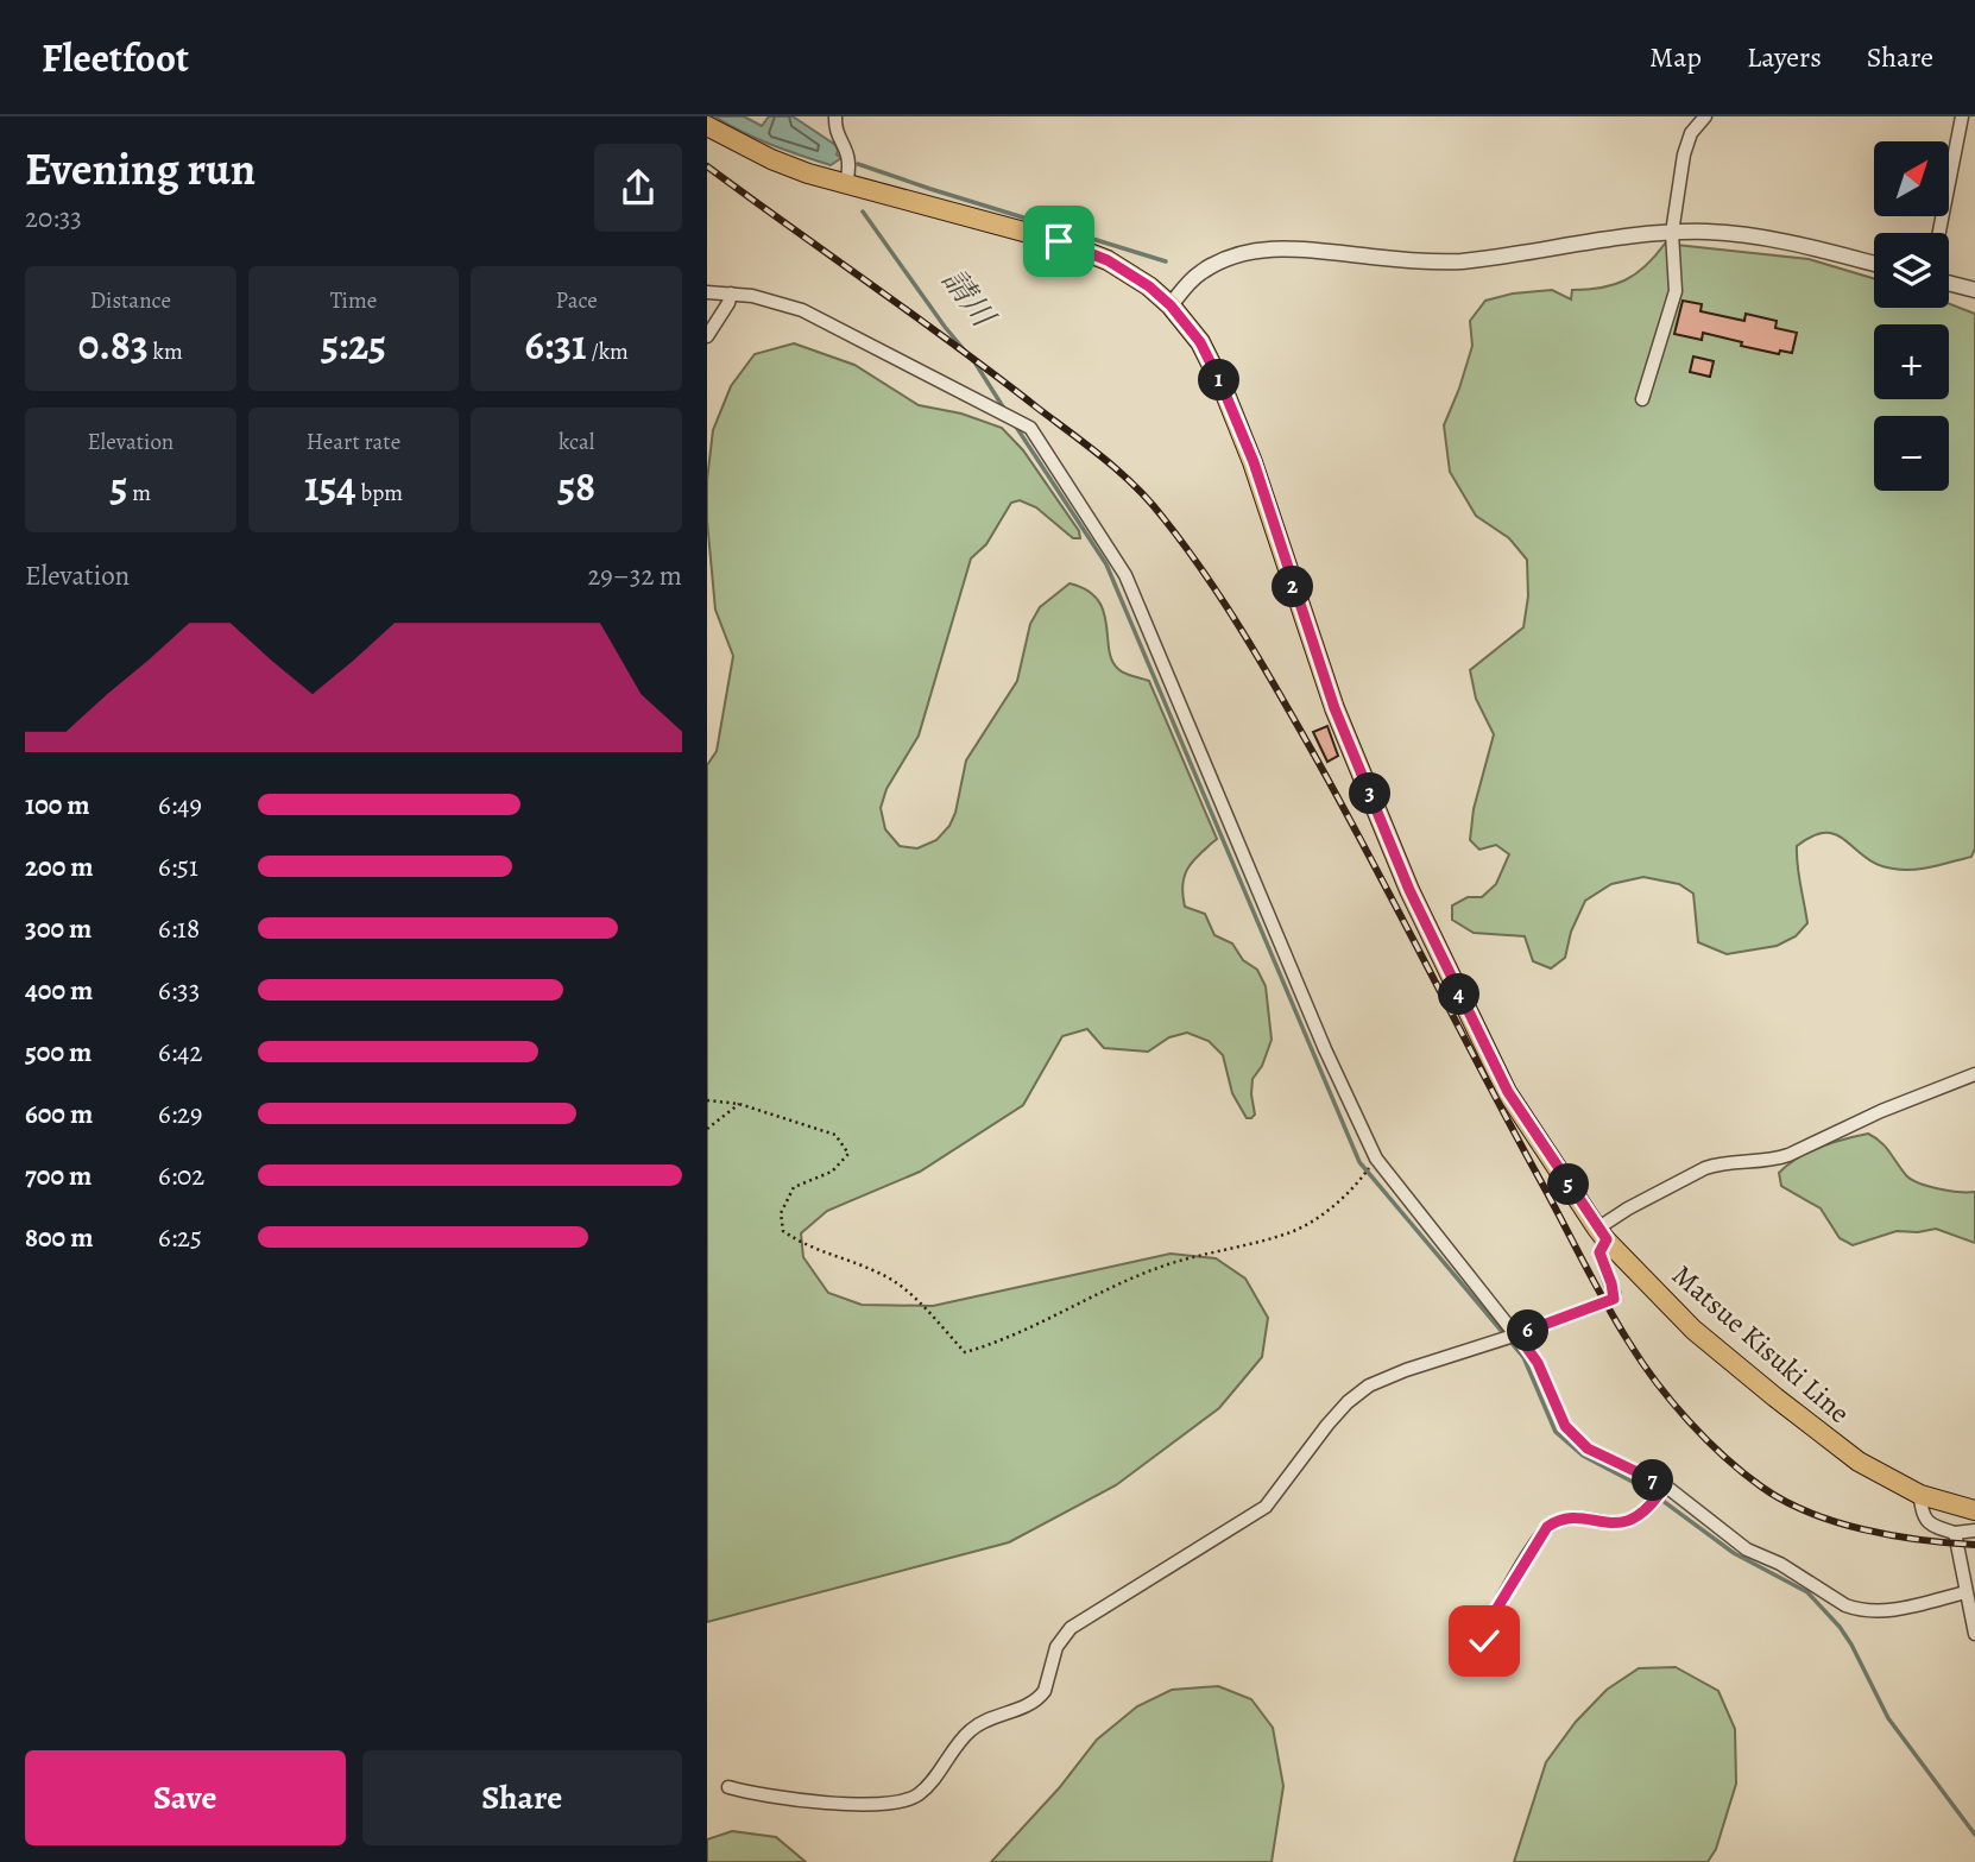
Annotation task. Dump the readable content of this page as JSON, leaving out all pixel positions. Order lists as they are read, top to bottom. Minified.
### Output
{"streets":{"main road":["Matsue Kisuki Line"]},"water":["請川"],"north":"top right","page":{"header":"Fleetfoot","nav":["Map","Layers","Share"],"heading":["Evening run","20:33"],"map_buttons":["+","−"],"stats":[["Distance","0.83 km"],["Time","5:25"],["Pace","6:31 /km"],["Elevation","5 m"],["Heart rate","154 bpm"],["kcal","58"]],"pins":["1","2","3","4","5","6","7"],"chart":["Elevation","29–32 m"],"list":[{"name":"100 m","note":"6:49"},{"name":"200 m","note":"6:51"},{"name":"300 m","note":"6:18"},{"name":"400 m","note":"6:33"},{"name":"500 m","note":"6:42"},{"name":"600 m","note":"6:29"},{"name":"700 m","note":"6:02"},{"name":"800 m","note":"6:25"}],"buttons":["Save","Share"]}}
